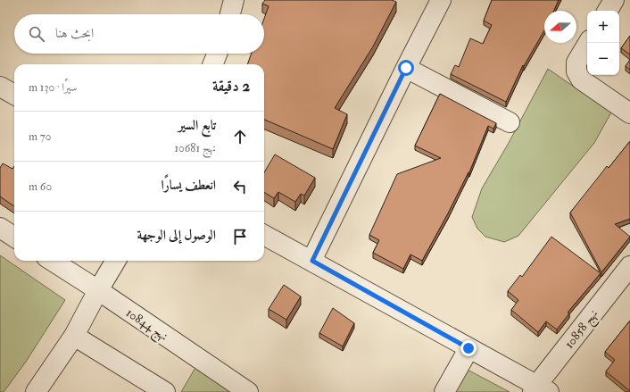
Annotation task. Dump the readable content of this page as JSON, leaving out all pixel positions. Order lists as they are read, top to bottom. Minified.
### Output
{"streets":{"street":["نهج 10844","نهج 10858"]},"north":"left","page":{"map_buttons":["+","−"],"search":"ابحث هنا","heading":["2 دقيقة","سيرًا · 130 m"],"list":[["تابع السير","نهج 10681","70 m"],["انعطف يسارًا","60 m"],"الوصول إلى الوجهة"]}}
